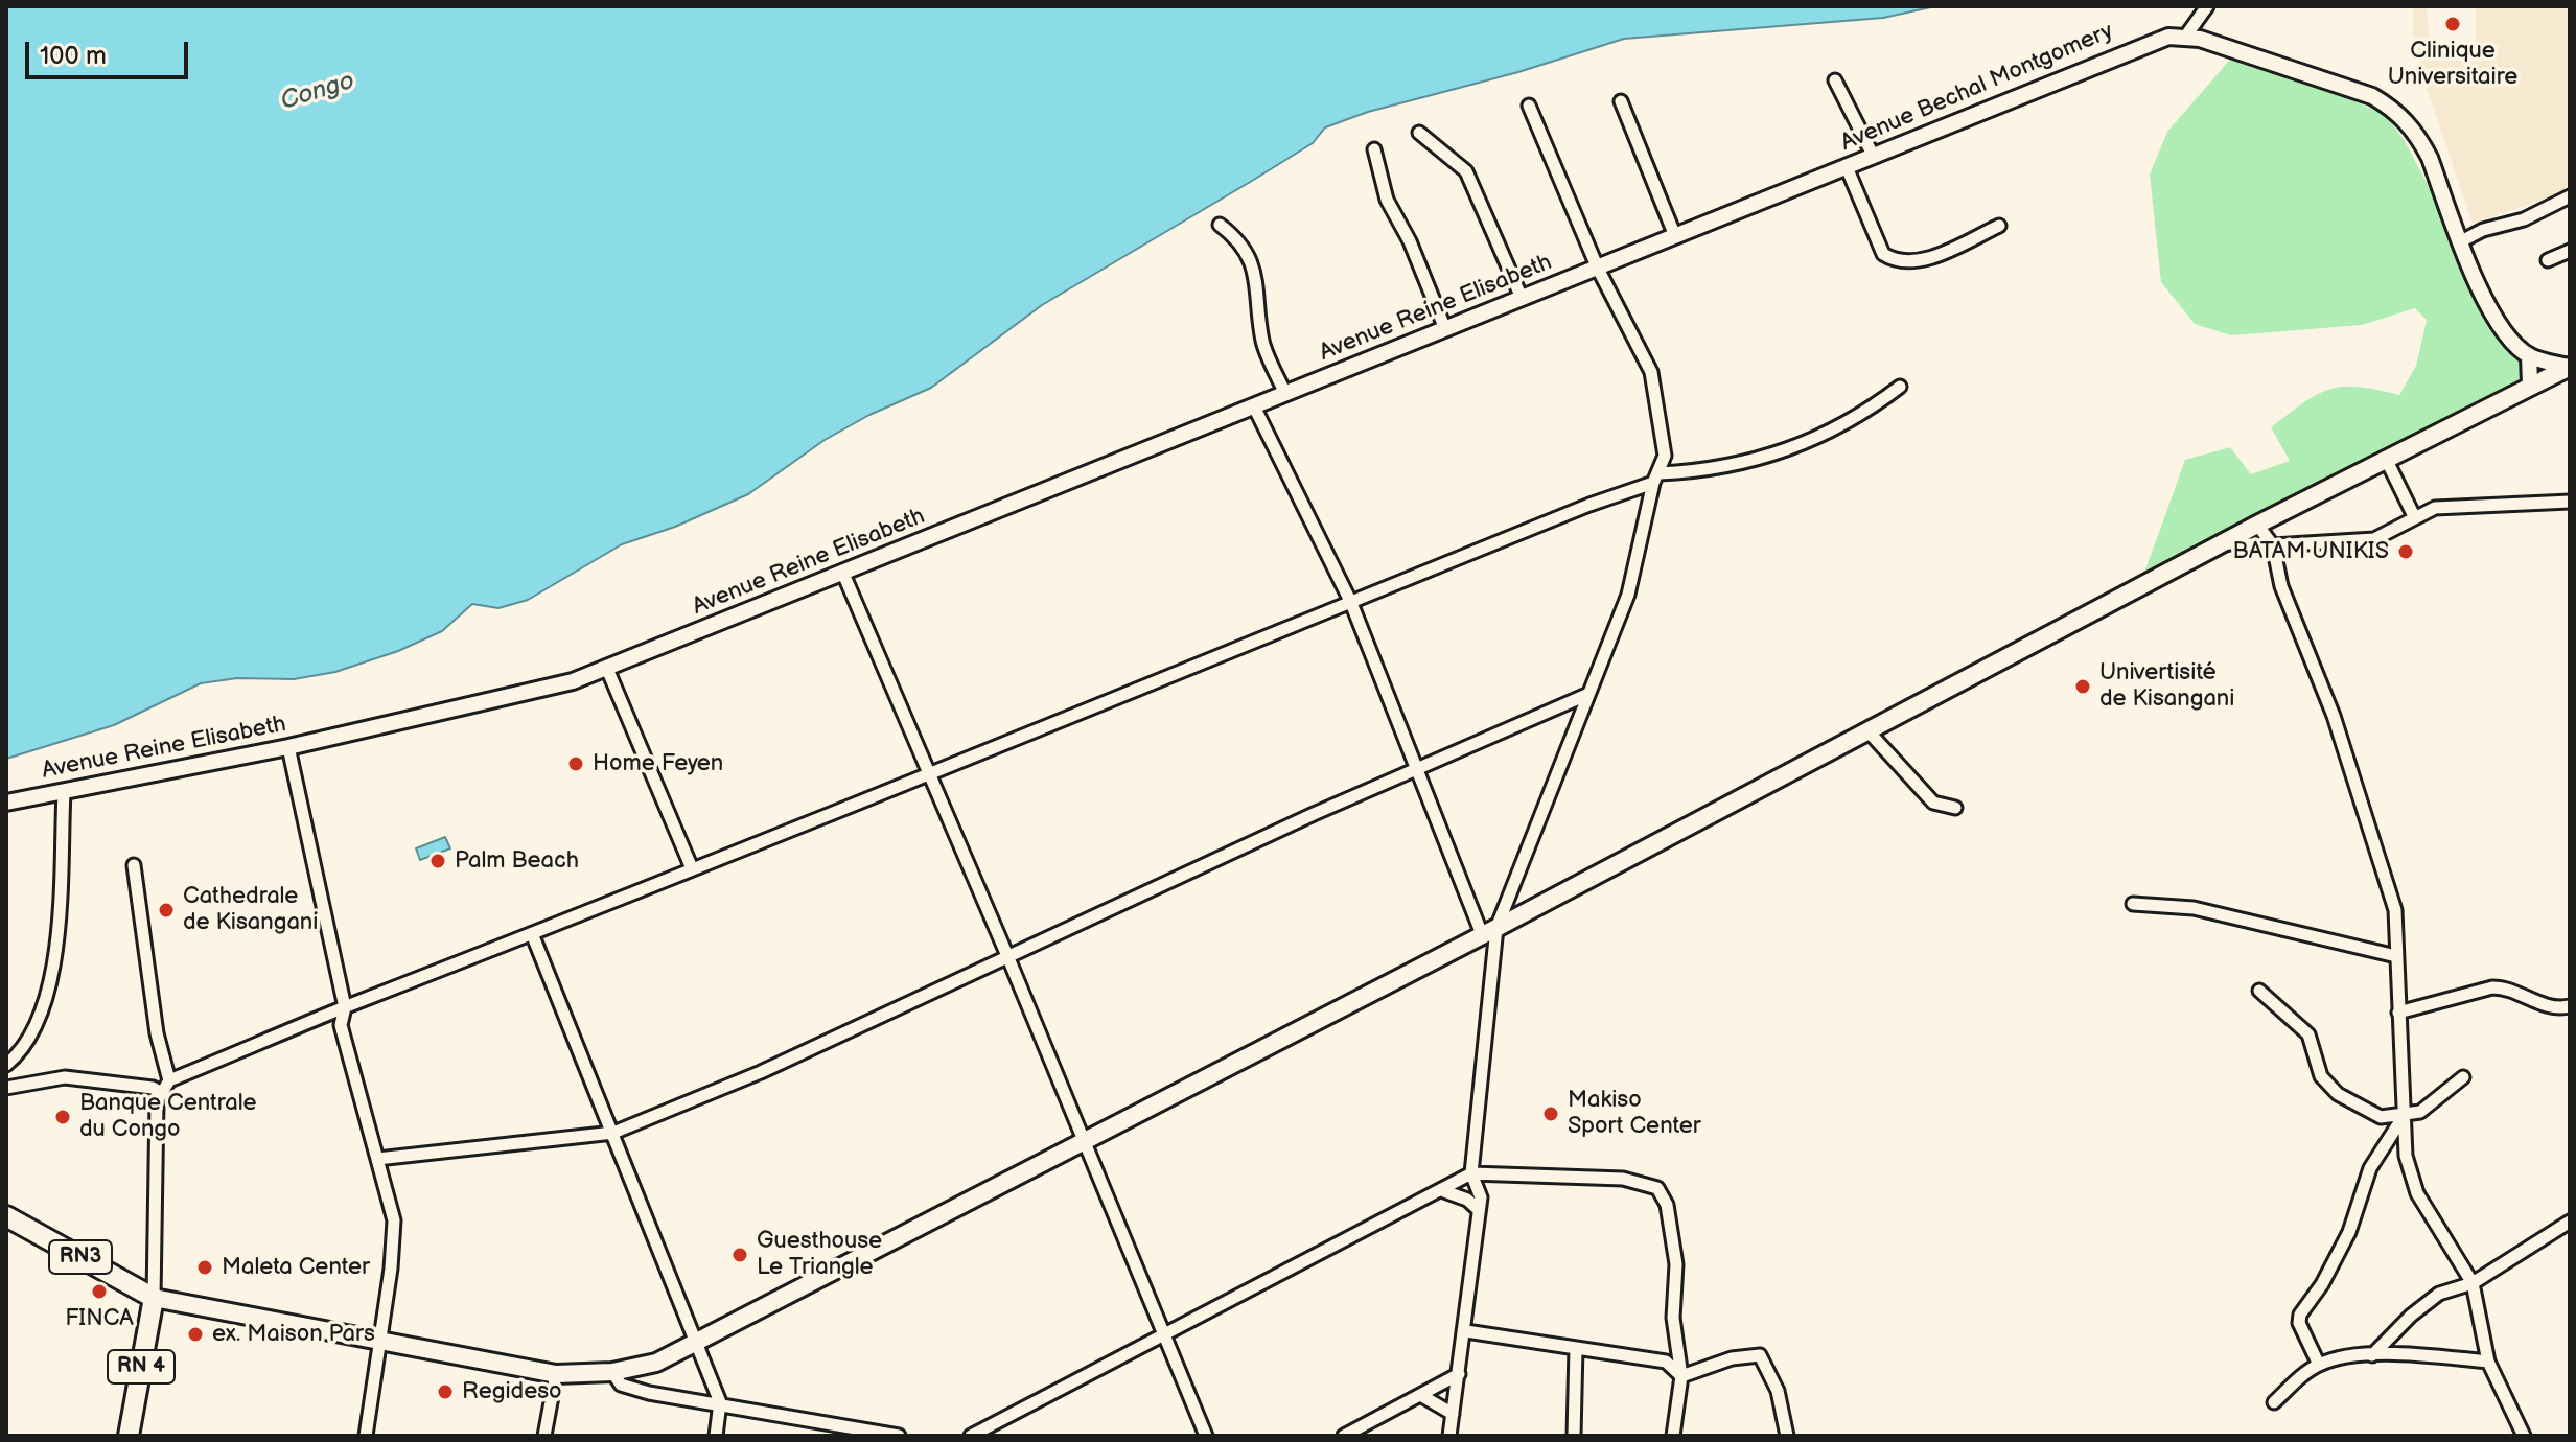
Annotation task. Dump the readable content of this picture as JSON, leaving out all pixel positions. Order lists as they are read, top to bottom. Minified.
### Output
{"streets":{"highway":["RN3","RN 4"],"street":["Avenue Bechal Montgomery","Avenue Reine Elisabeth"]},"crossings":[["Avenue Bechal Montgomery","Avenue Reine Elisabeth"],["RN3","RN 4"]],"water":["Congo"],"places":["Clinique Universitaire","BATAM UNIKIS","Univertisité de Kisangani","Home Feyen","Palm Beach","Cathedrale de Kisangani","Makiso Sport Center","Banque Centrale du Congo","Guesthouse Le Triangle","Maleta Center","FINCA","ex. Maison Pars","Regideso"],"scale_bar":"100 m"}
